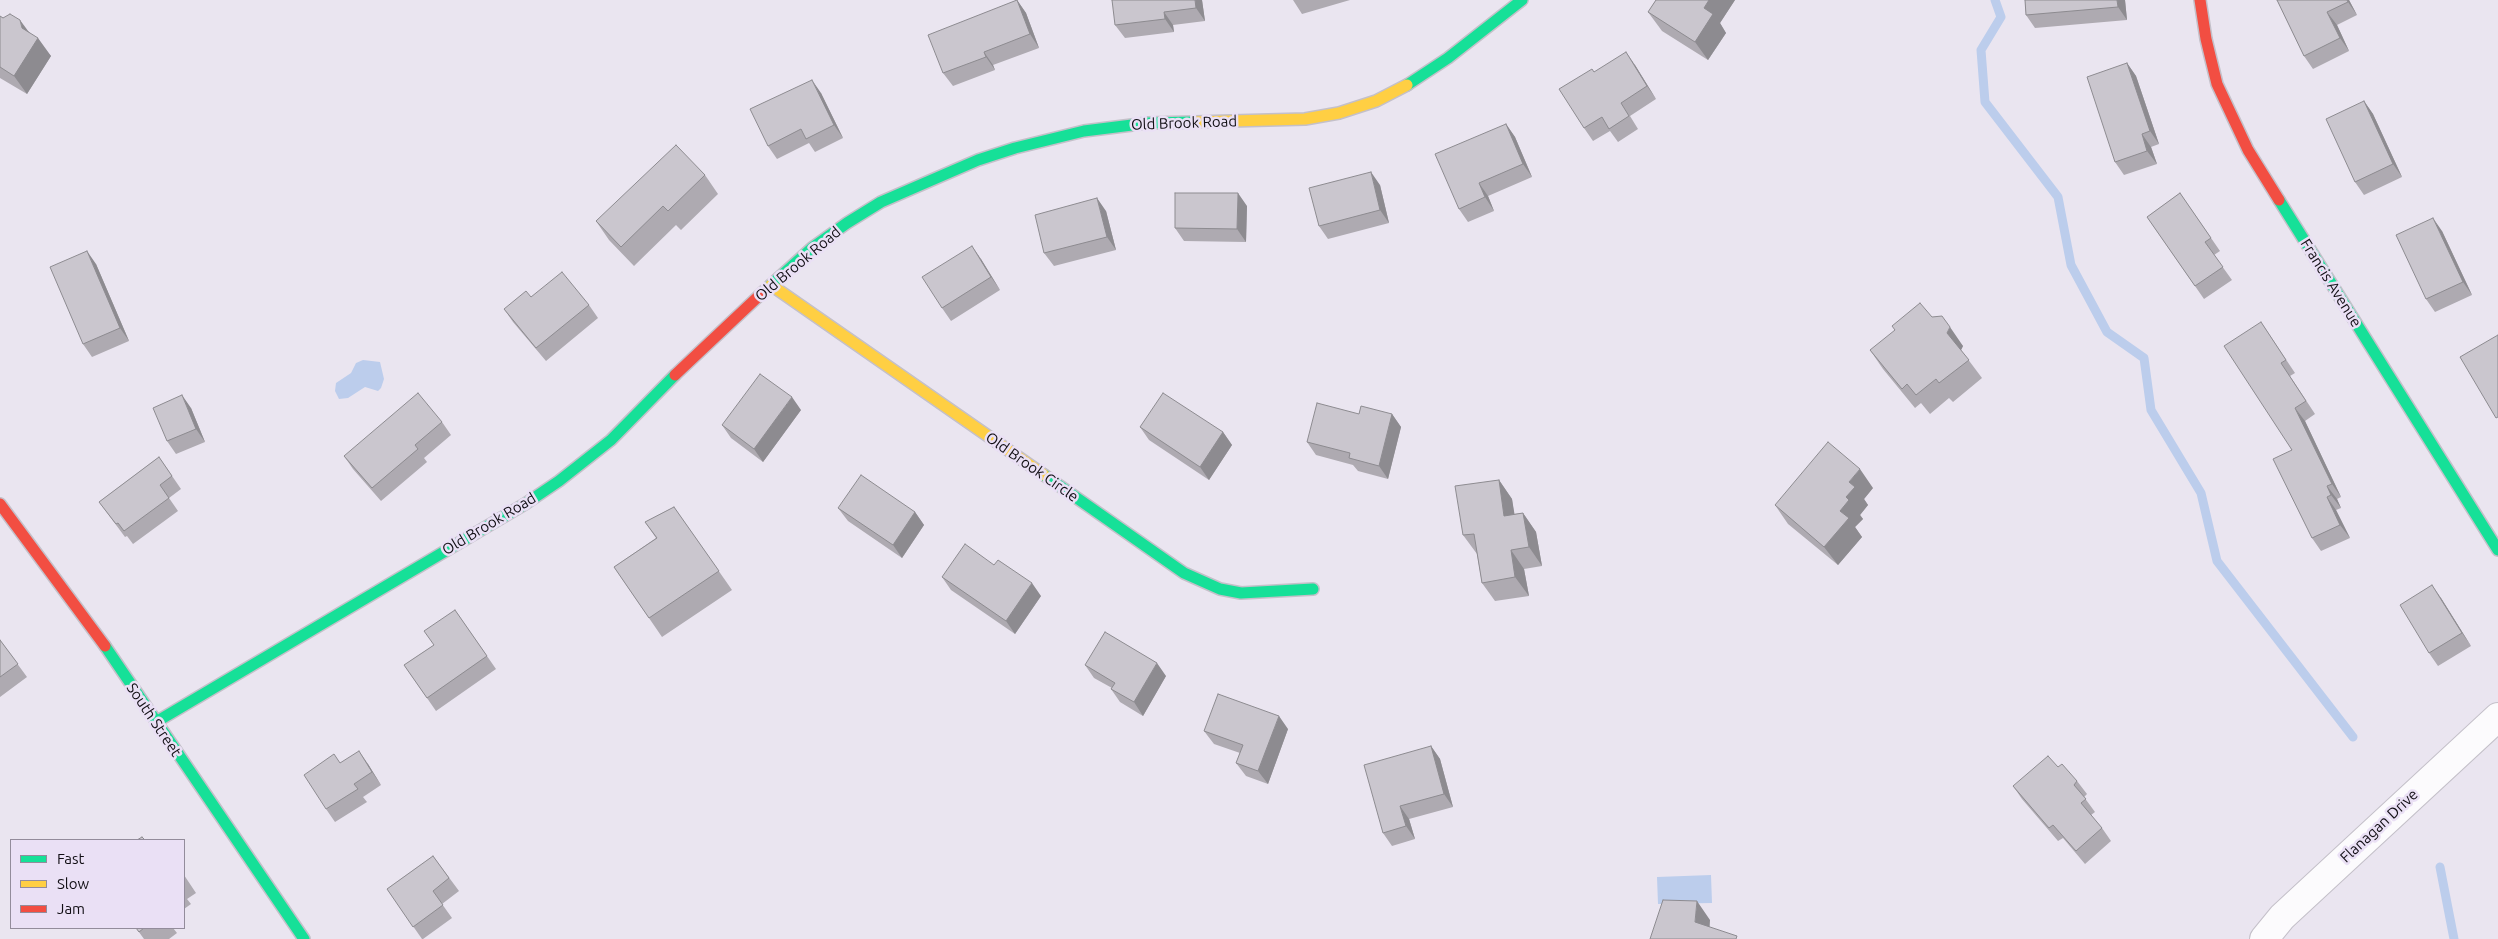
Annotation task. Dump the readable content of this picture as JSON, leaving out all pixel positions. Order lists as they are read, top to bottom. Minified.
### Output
{"streets":{"street":["Old Brook Road","Francis Avenue","Old Brook Circle","South Street","Flanagan Drive"]},"crossings":[["Old Brook Road","Old Brook Circle"],["Old Brook Road","South Street"]],"legend":["Fast","Slow","Jam"]}
